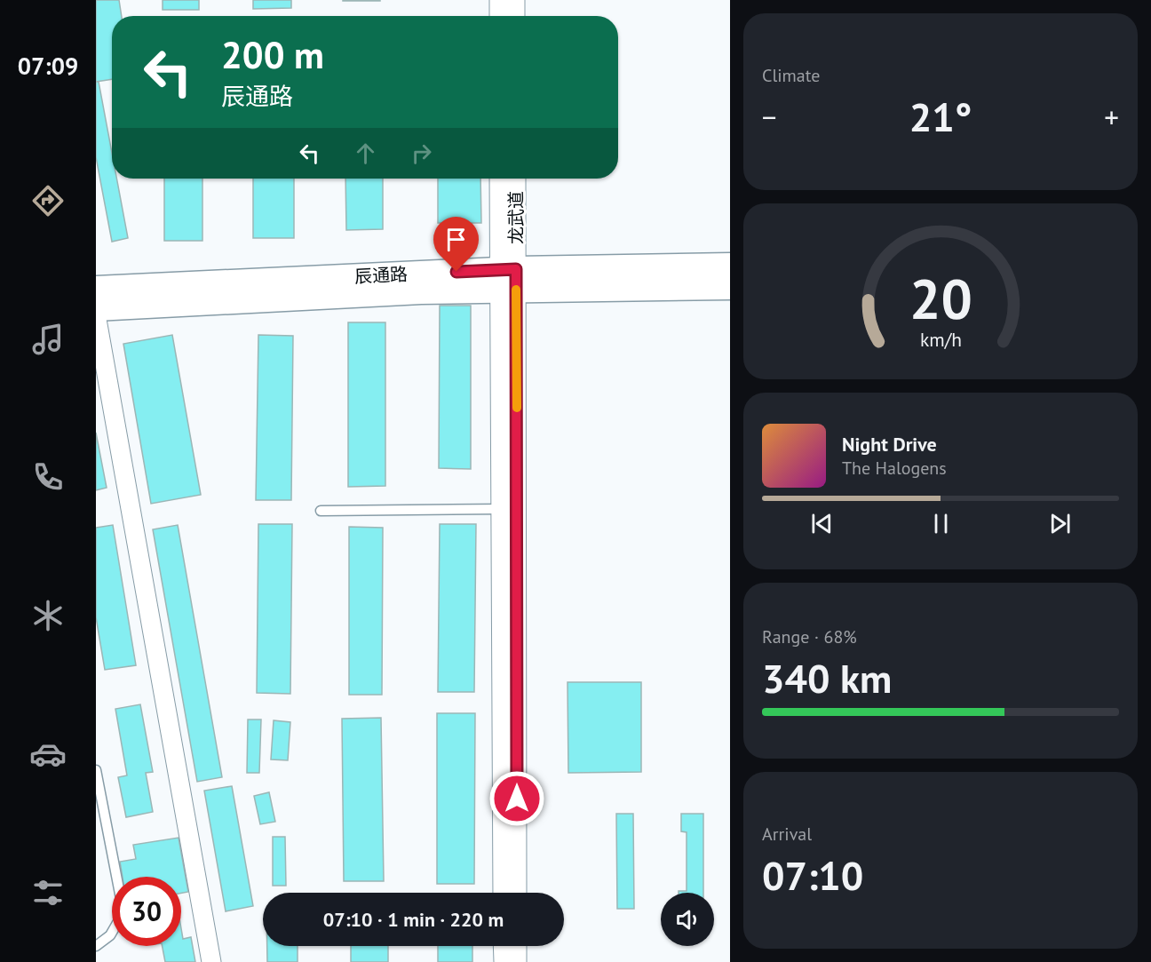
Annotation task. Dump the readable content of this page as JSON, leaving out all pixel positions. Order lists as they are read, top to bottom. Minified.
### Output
{"streets":{"street":["龙武道","辰通路"]},"crossings":[["龙武道","辰通路"]],"page":{"tabs":"07:09","tile":["Climate",["Range · 68%","340 km"],["Arrival","07:10"]],"turn":["200 m","辰通路"],"heat":["−","21°","+"],"song":["Night Drive","The Halogens"],"limit":"30","trip":"07:10 · 1 min · 220 m","gauge":["20","km/h"]}}
